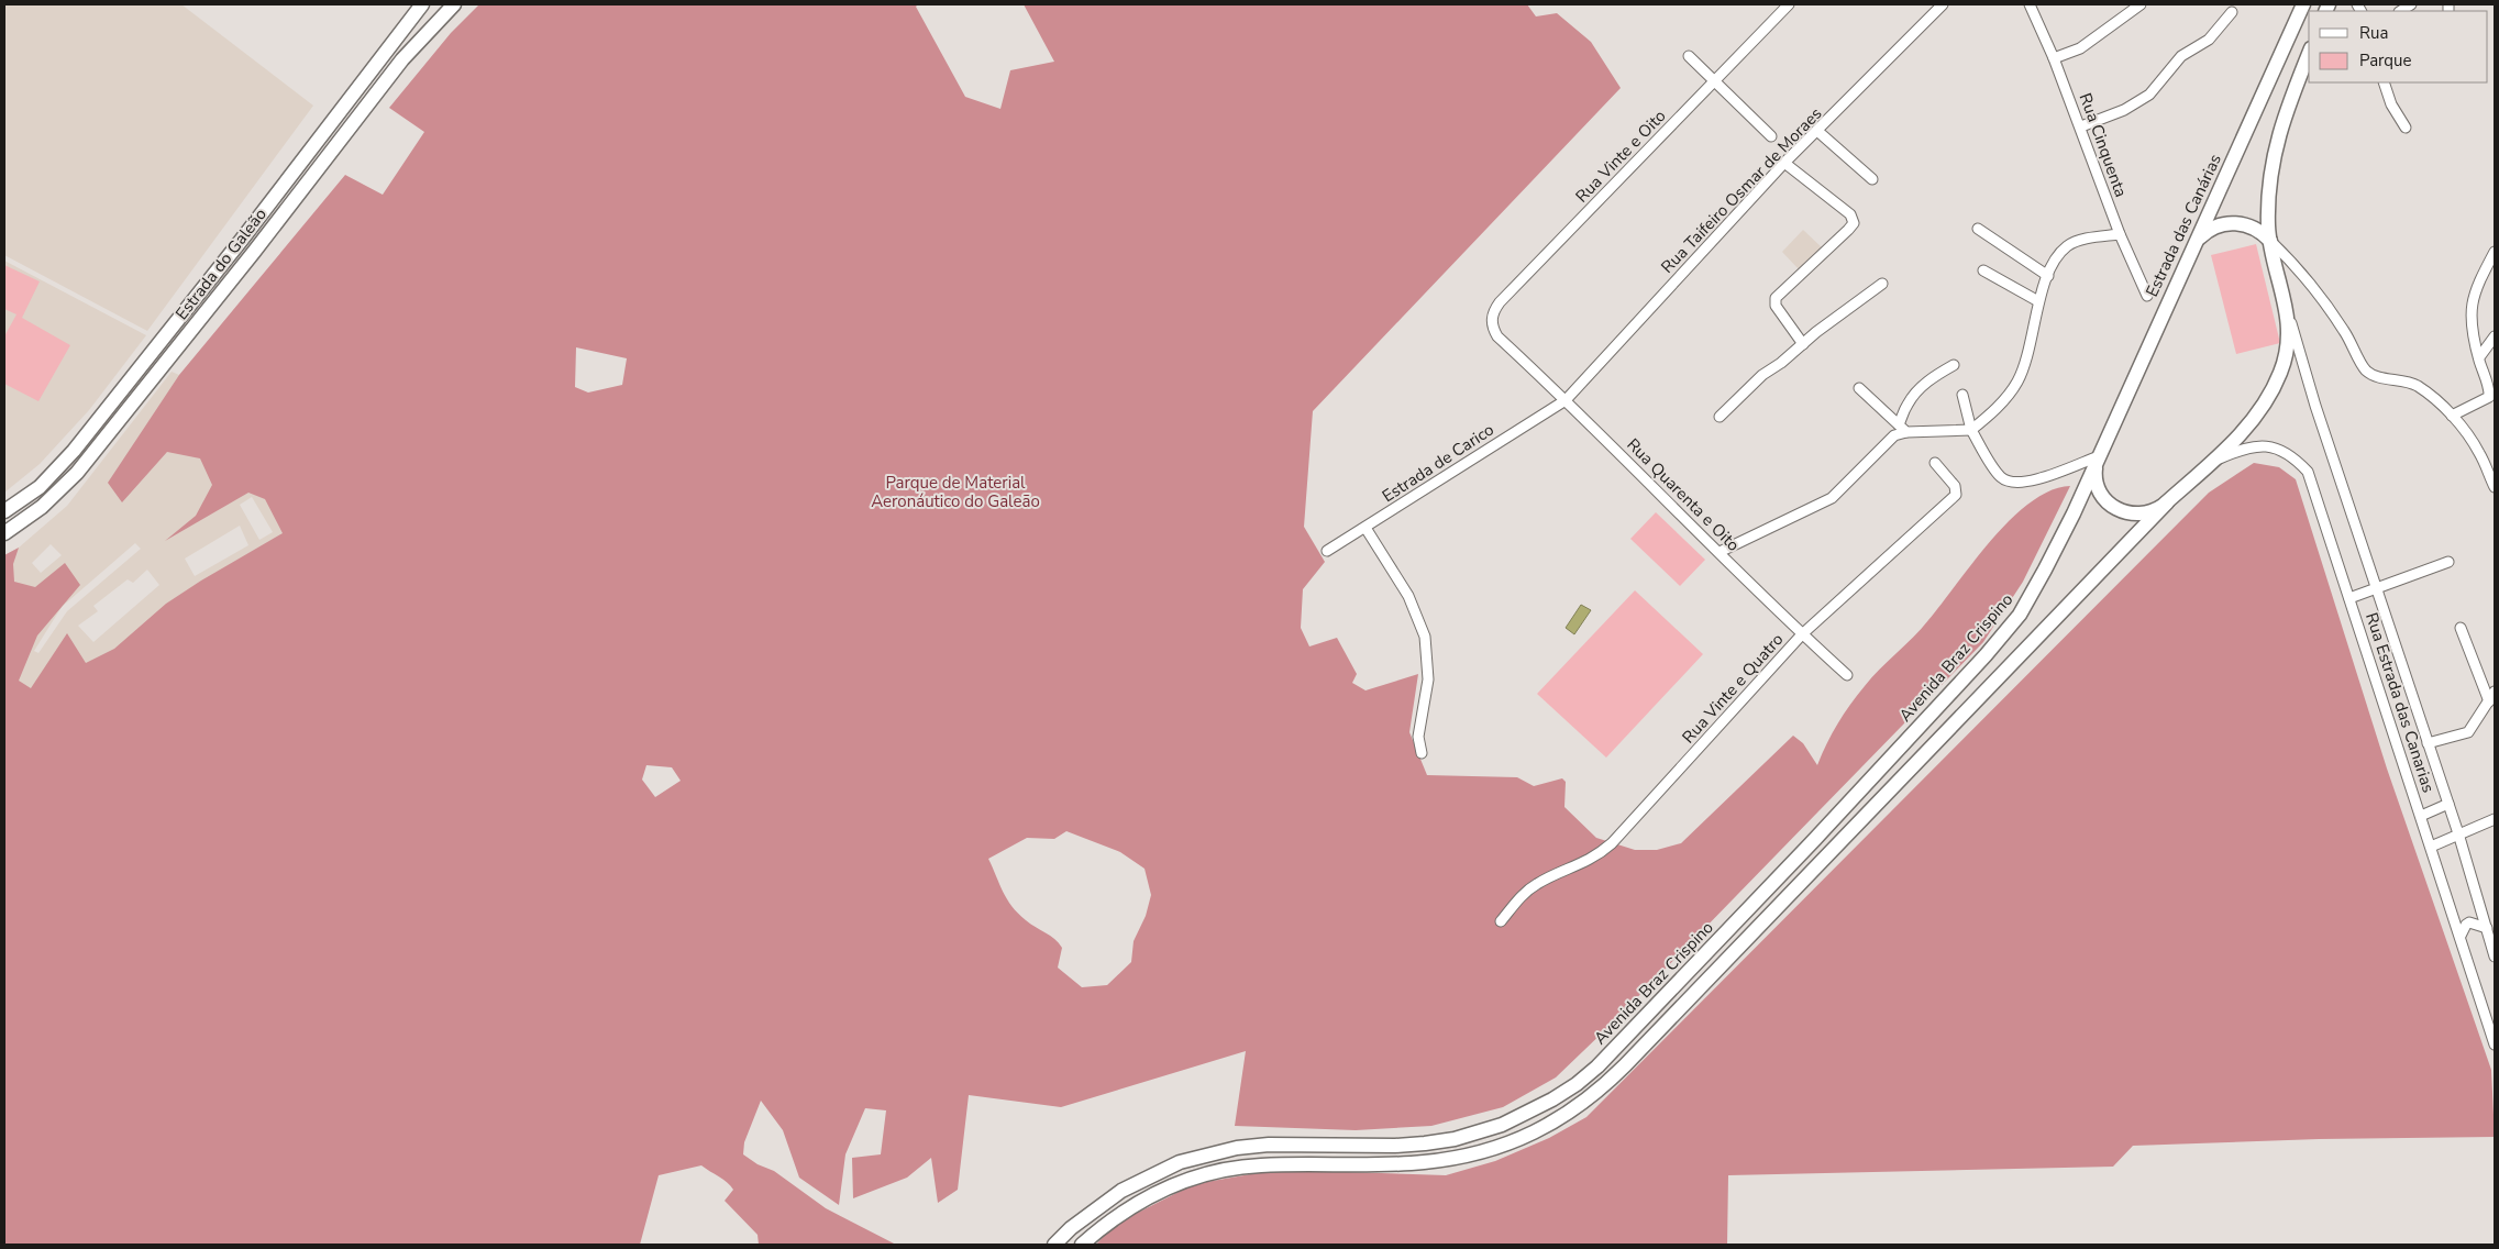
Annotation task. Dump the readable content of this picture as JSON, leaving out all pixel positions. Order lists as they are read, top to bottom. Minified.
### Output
{"streets":{"main road":["Estrada das Canárias","Estrada do Galeão","Avenida Braz Crispino"],"street":["Rua Cinquenta","Rua Vinte e Oito","Rua Taifeiro Osmar de Moraes","Estrada de Carico","Rua Quarenta e Oito","Rua Vinte e Quatro","Rua Estrada das Canarias"]},"crossings":[["Rua Vinte e Oito","Rua Quarenta e Oito"],["Rua Taifeiro Osmar de Moraes","Estrada de Carico"],["Rua Taifeiro Osmar de Moraes","Rua Quarenta e Oito"],["Estrada das Canárias","Avenida Braz Crispino"],["Estrada de Carico","Rua Quarenta e Oito"],["Rua Quarenta e Oito","Rua Vinte e Quatro"]],"parks":["Parque de Material Aeronáutico do Galeão"],"legend":["Rua","Parque"]}
